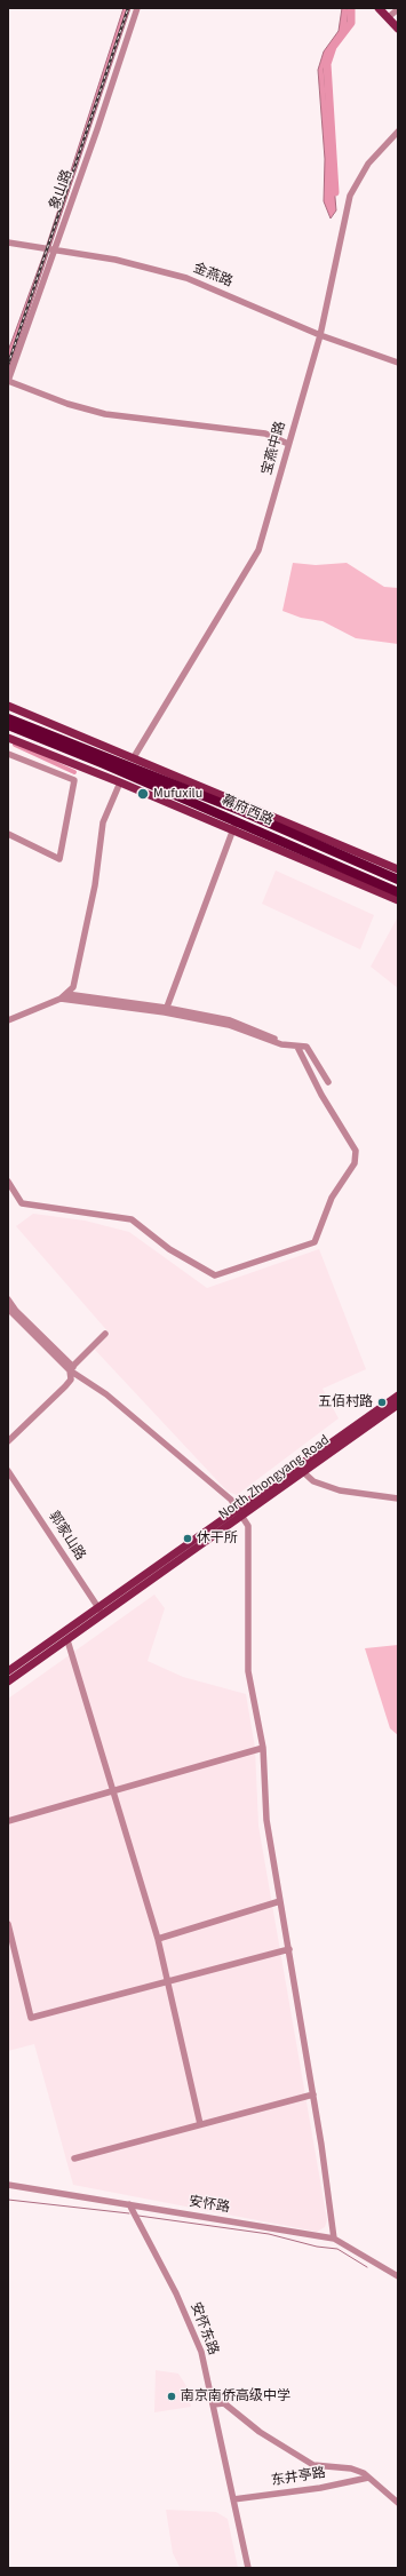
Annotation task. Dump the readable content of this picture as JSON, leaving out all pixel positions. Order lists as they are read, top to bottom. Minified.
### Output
{"streets":{"highway":["幕府西路"],"main road":["North Zhongyang Road"],"street":["象山路","金燕路","宝燕中路","郭家山路","安怀路","安怀东路","东井亭路"]},"crossings":[["象山路","金燕路"],["金燕路","宝燕中路"],["宝燕中路","幕府西路"],["North Zhongyang Road","郭家山路"],["安怀路","安怀东路"],["安怀东路","东井亭路"]],"places":["Mufuxilu","五佰村路","休干所","南京南侨高级中学"]}
